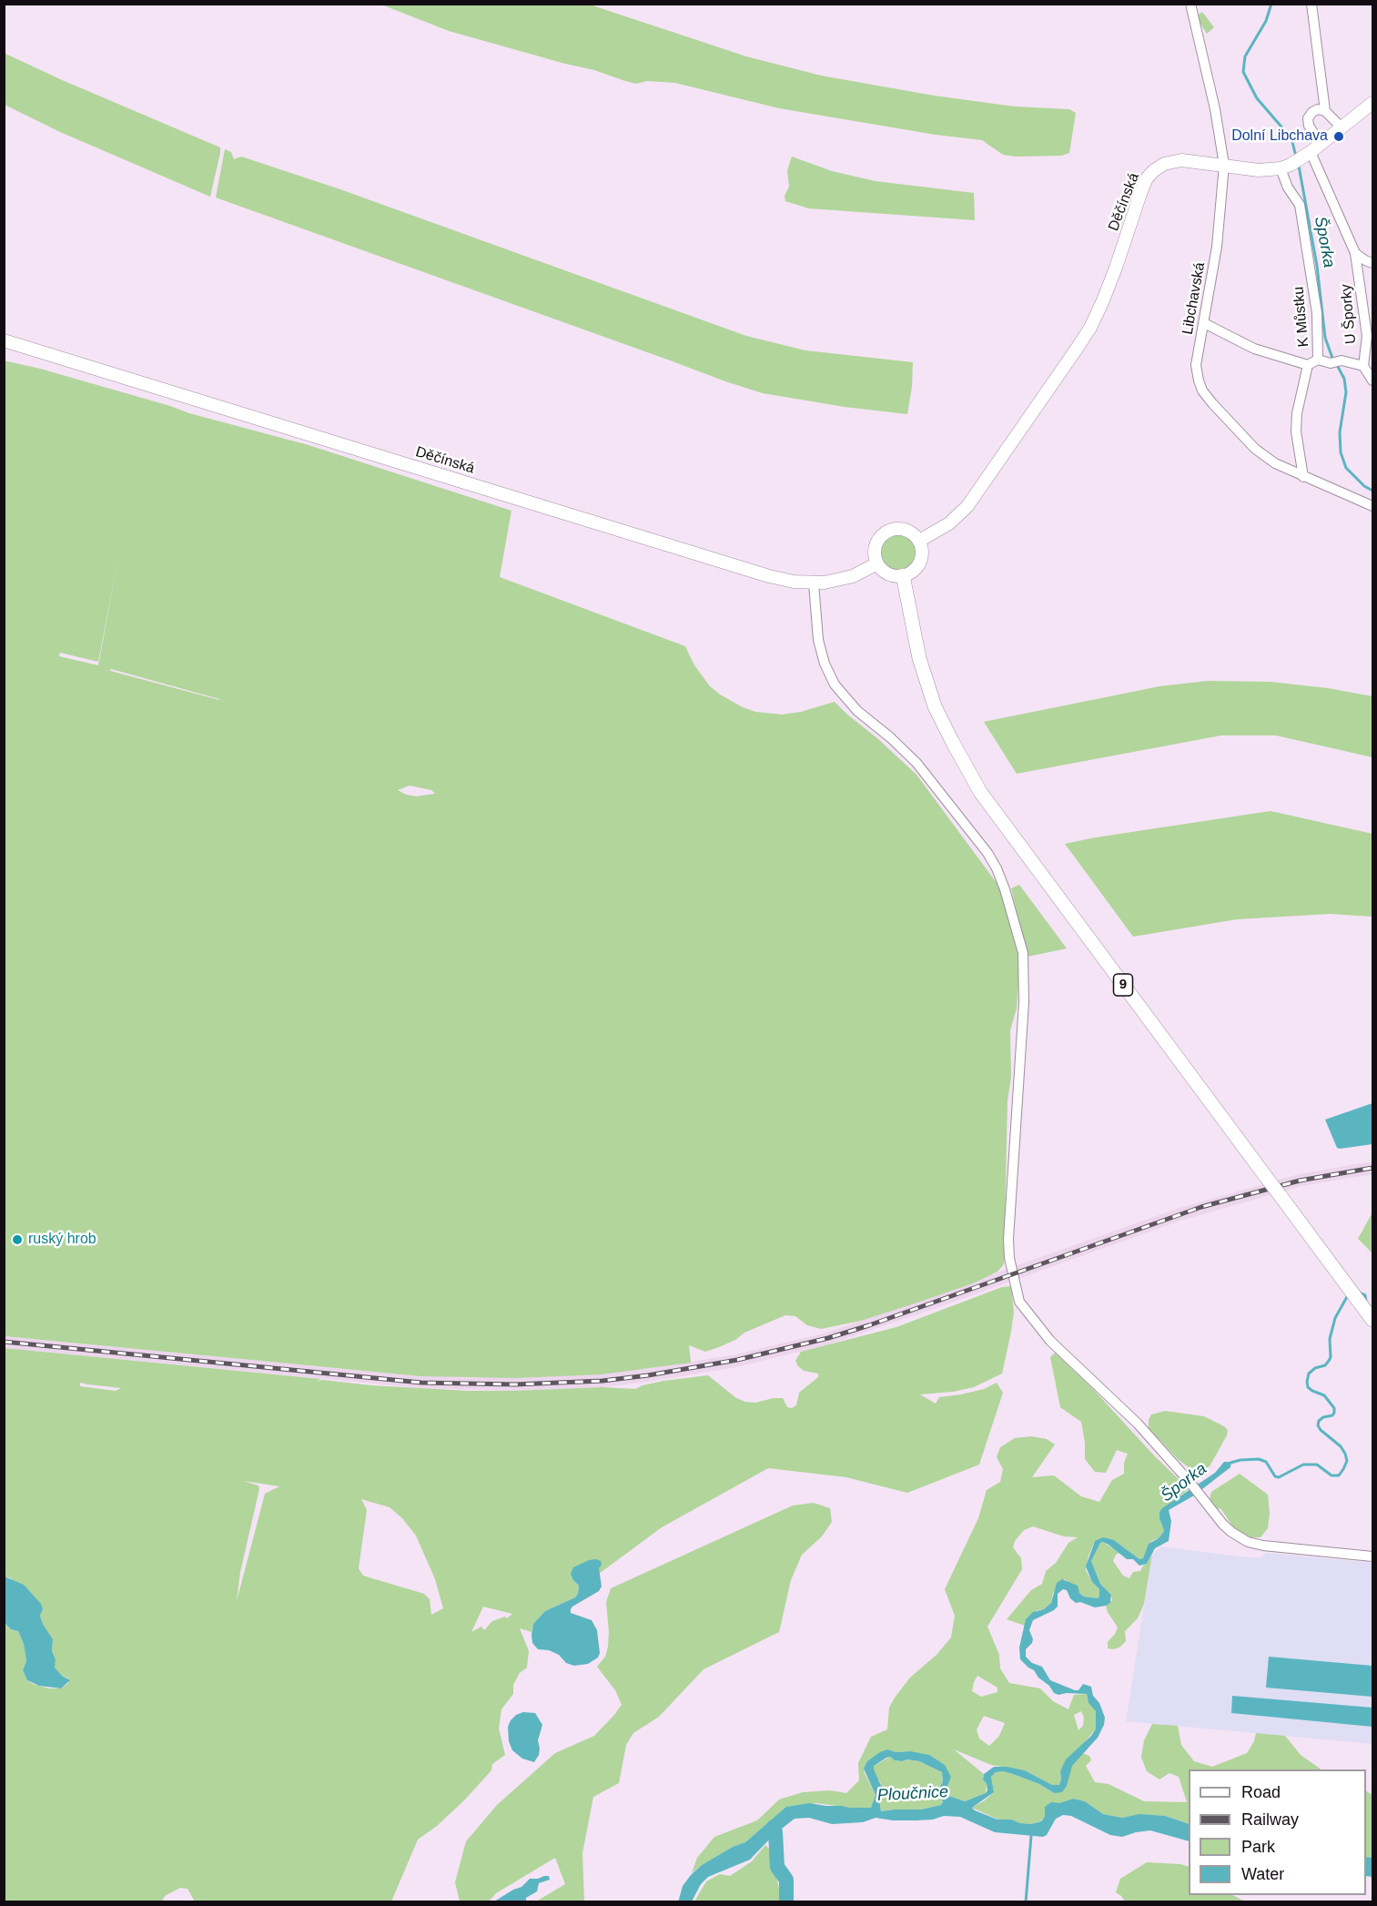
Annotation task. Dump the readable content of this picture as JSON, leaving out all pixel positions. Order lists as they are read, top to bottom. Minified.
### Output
{"streets":{"main road":["Děčínská","9"],"street":["Libchavská","U Šporky","K Můstku"]},"crossings":[["Děčínská","Libchavská"],["Děčínská","U Šporky"],["Děčínská","K Můstku"],["Děčínská","9"],["Libchavská","K Můstku"]],"water":["Šporka","Ploučnice"],"places":["Dolní Libchava","ruský hrob"],"legend":["Road","Railway","Park","Water"]}
